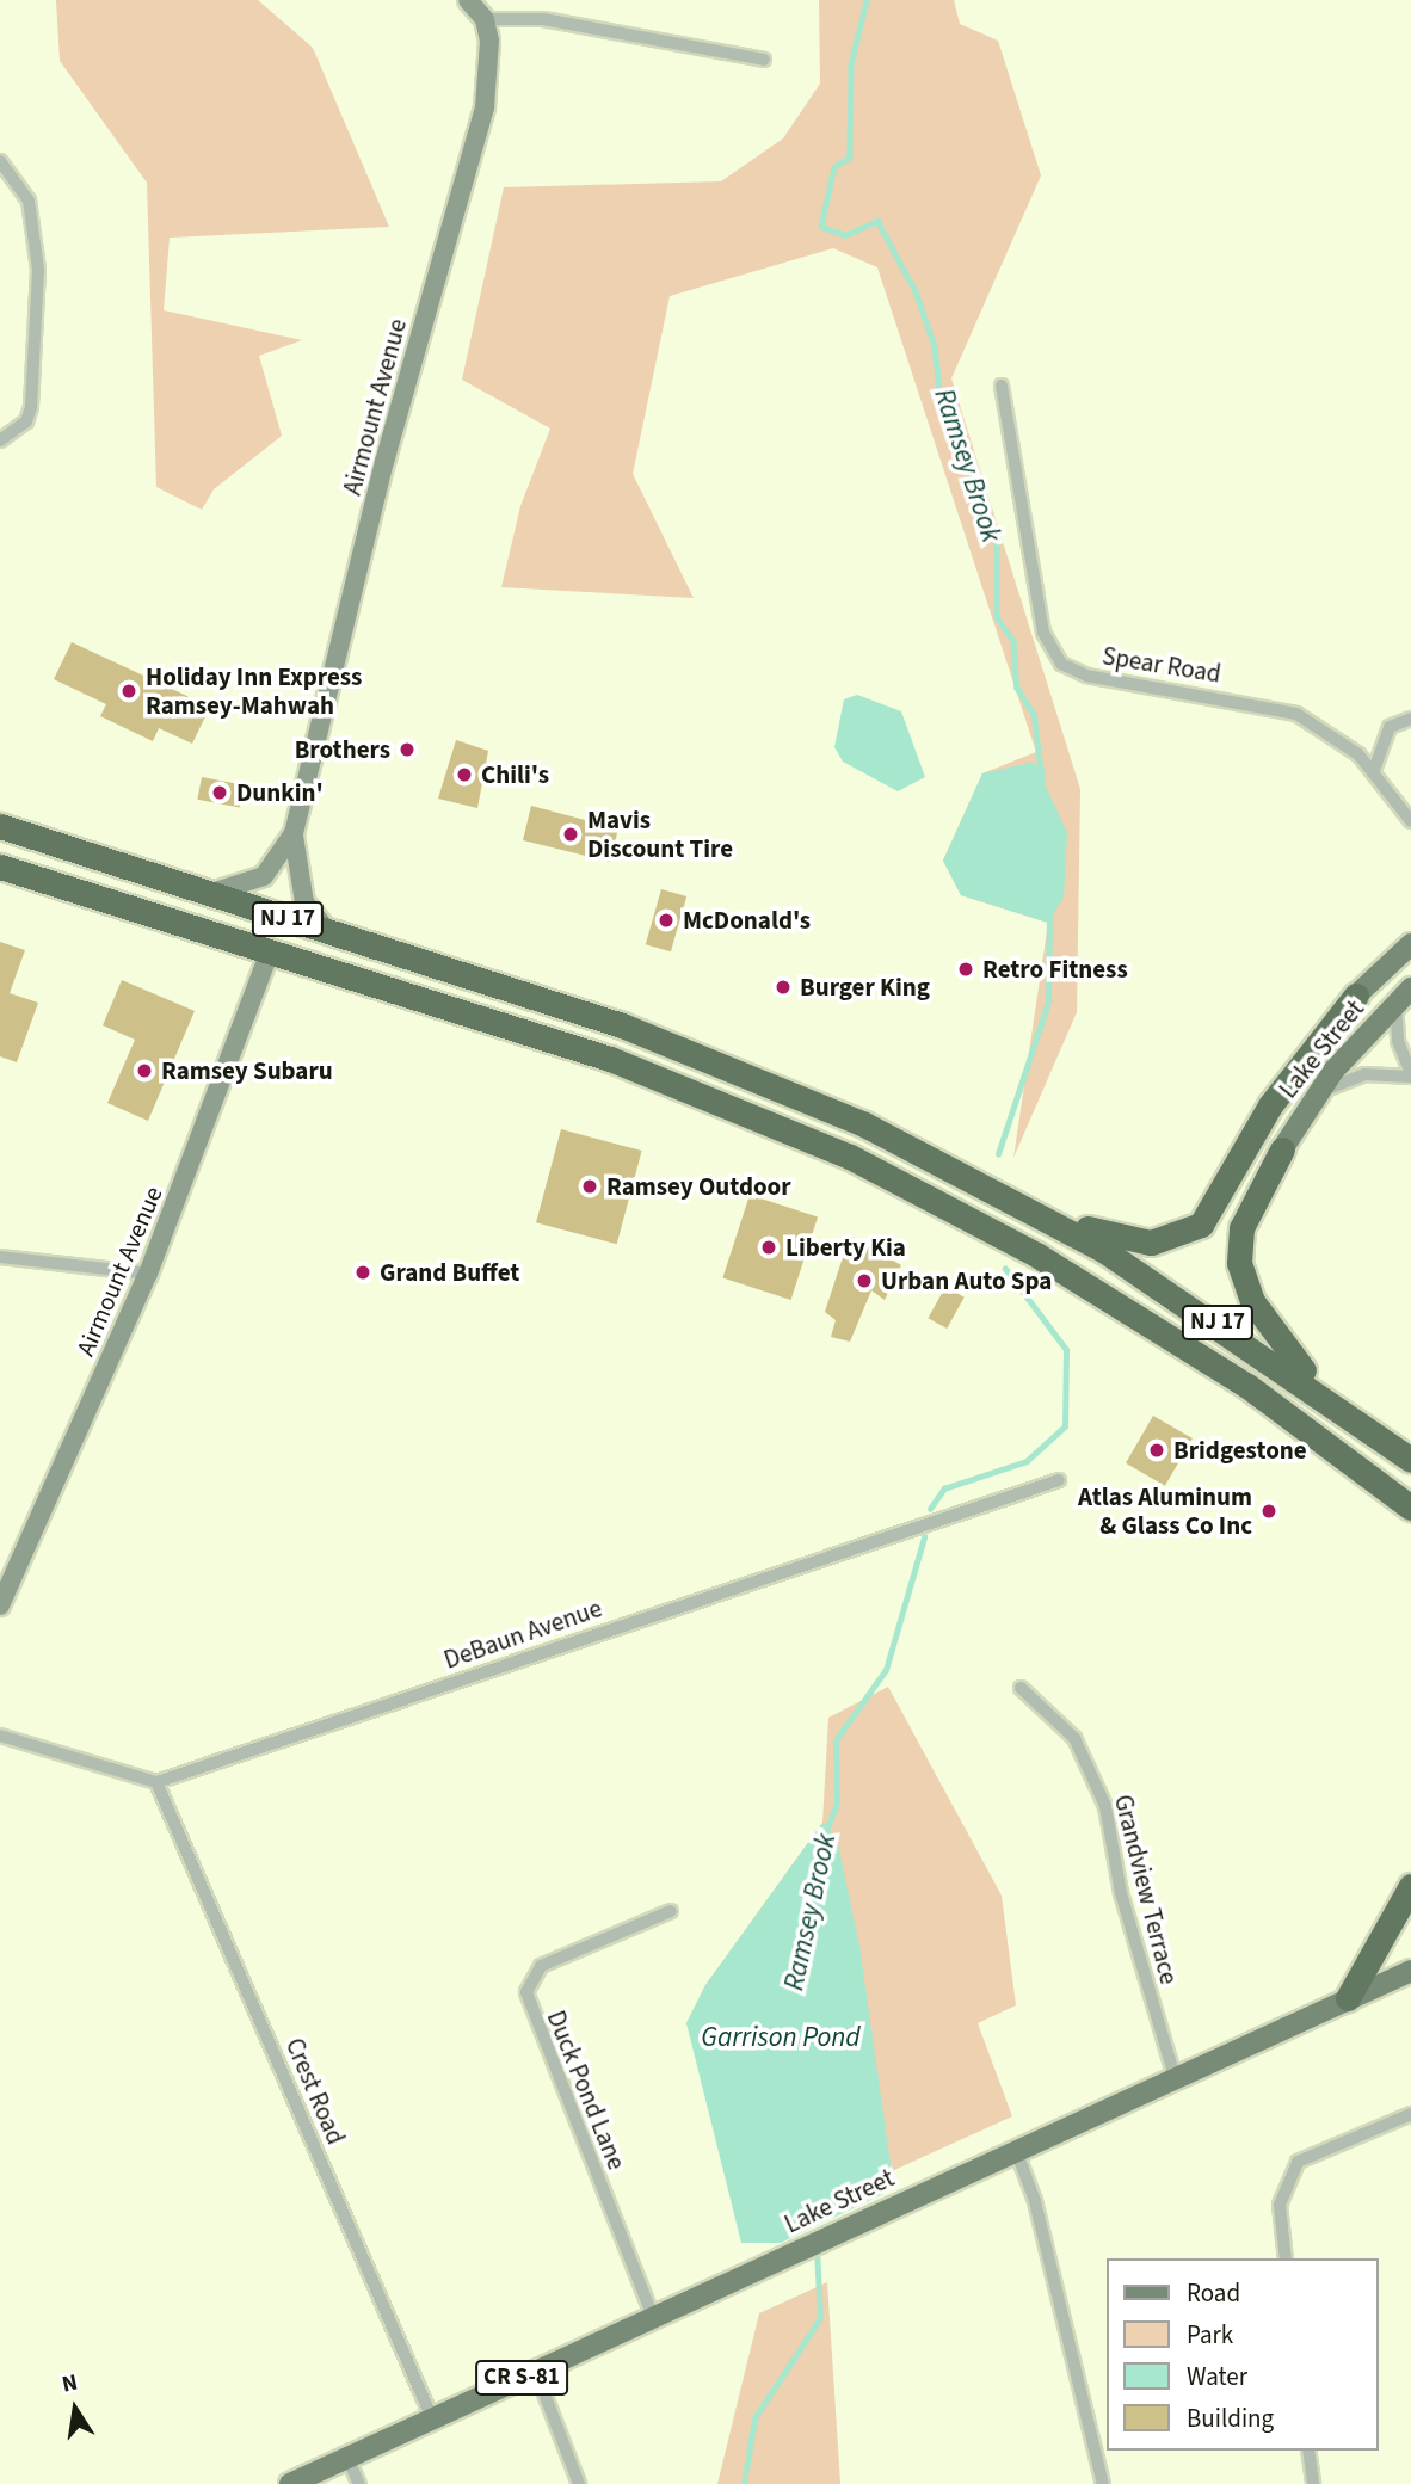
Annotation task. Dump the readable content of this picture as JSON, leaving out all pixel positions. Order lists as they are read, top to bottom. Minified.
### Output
{"streets":{"highway":["NJ 17"],"main road":["Lake Street","CR S-81"],"street":["Airmount Avenue","Spear Road","DeBaun Avenue","Grandview Terrace","Duck Pond Lane","Crest Road"]},"crossings":[["Airmount Avenue","NJ 17"],["Lake Street","Grandview Terrace"],["Lake Street","Duck Pond Lane"],["Lake Street","Crest Road"],["DeBaun Avenue","Crest Road"]],"water":["Ramsey Brook","Garrison Pond"],"places":["Holiday Inn Express Ramsey-Mahwah","Brothers","Chili's","Dunkin'","Mavis Discount Tire","McDonald's","Retro Fitness","Burger King","Ramsey Subaru","Ramsey Outdoor","Liberty Kia","Grand Buffet","Urban Auto Spa","Bridgestone","Atlas Aluminum & Glass Co Inc"],"legend":["Road","Park","Water","Building"],"north":"top"}
